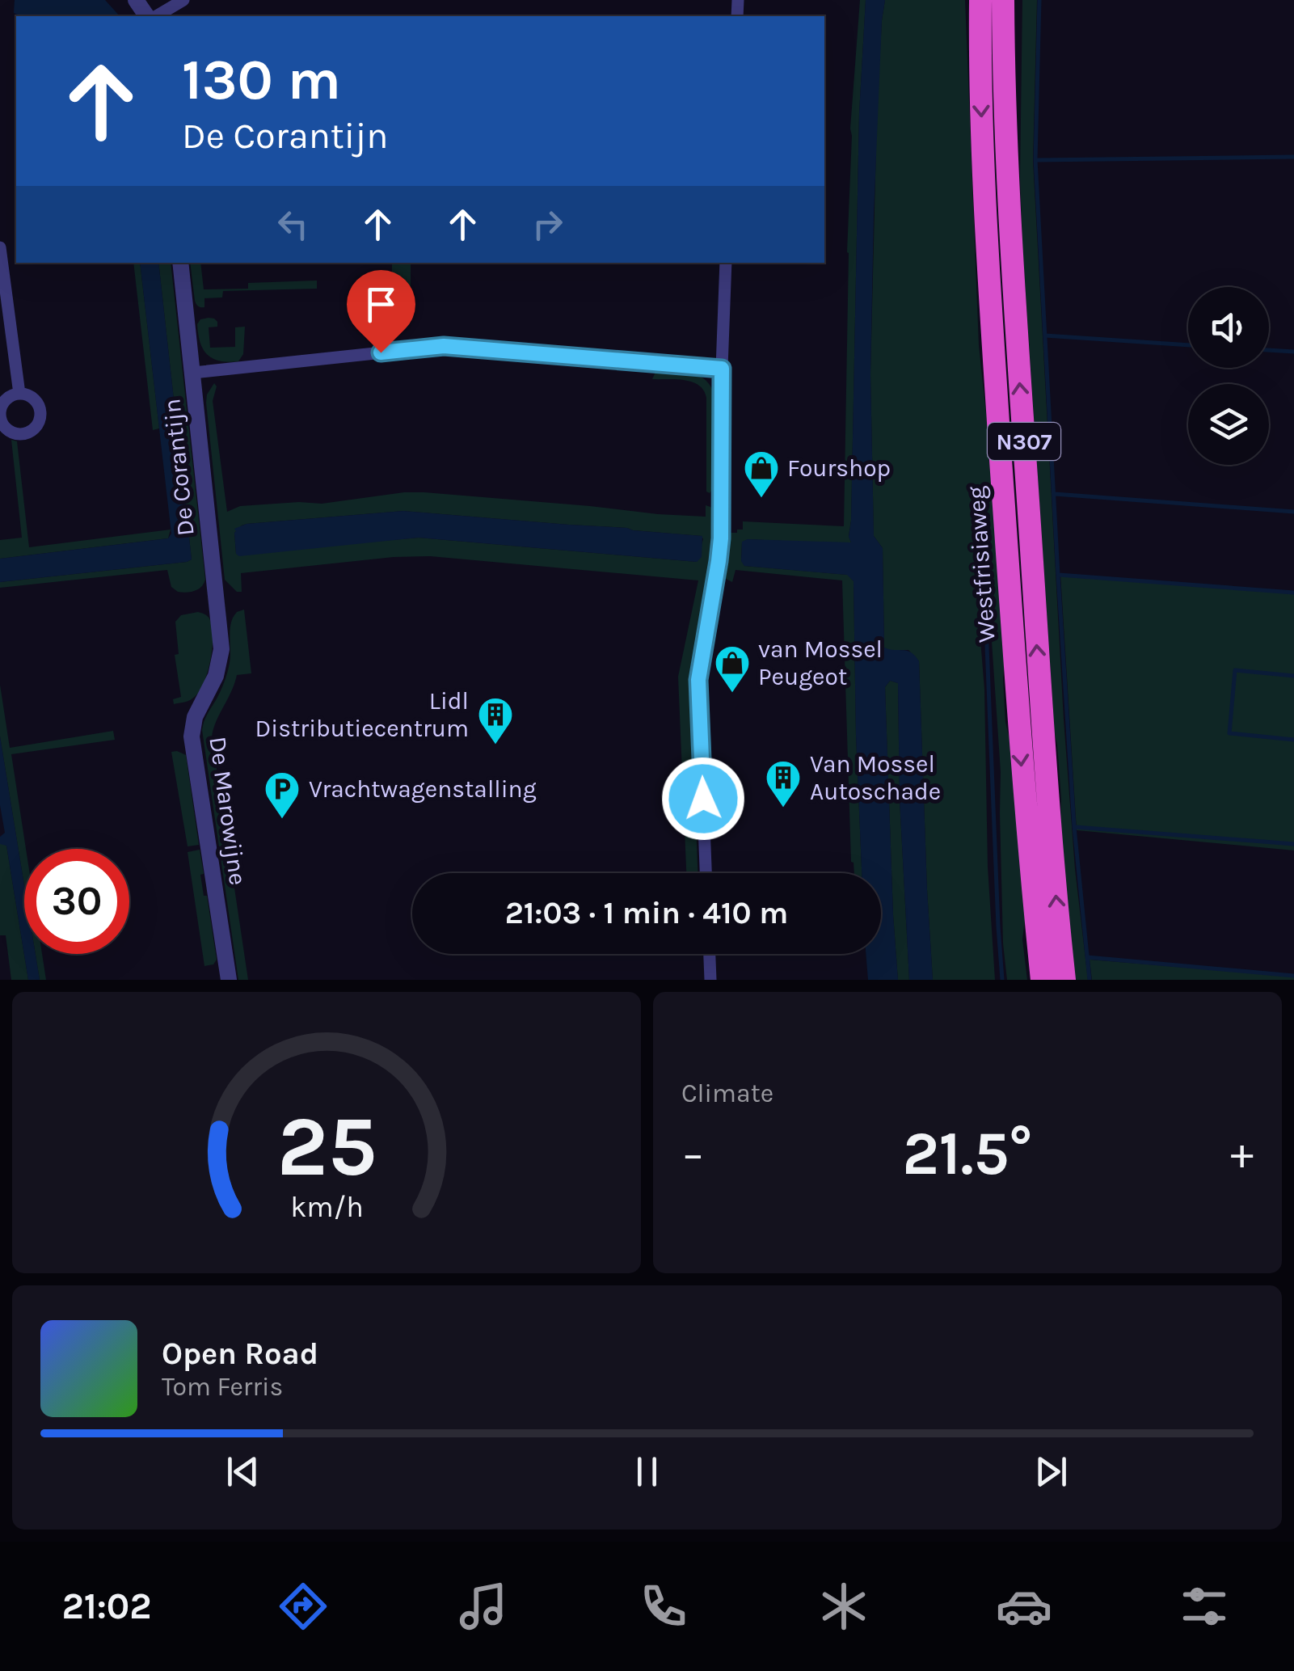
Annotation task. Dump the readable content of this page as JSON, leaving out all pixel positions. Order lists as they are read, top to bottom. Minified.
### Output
{"streets":{"highway":["N307","Westfrisiaweg"],"street":["De Corantijn","De Marowijne"]},"crossings":[["N307","Westfrisiaweg"],["De Corantijn","De Marowijne"]],"places":{"shop":["Fourshop","van Mossel Peugeot"],"building":["Lidl Distributiecentrum","Van Mossel Autoschade"],"parking":["Vrachtwagenstalling"]},"page":{"turn":["130 m","De Corantijn"],"limit":"30","trip":"21:03 · 1 min · 410 m","tile":"Climate","heat":["−","21.5°","+"],"song":["Open Road","Tom Ferris"],"tabs":"21:02","gauge":["25","km/h"]}}
